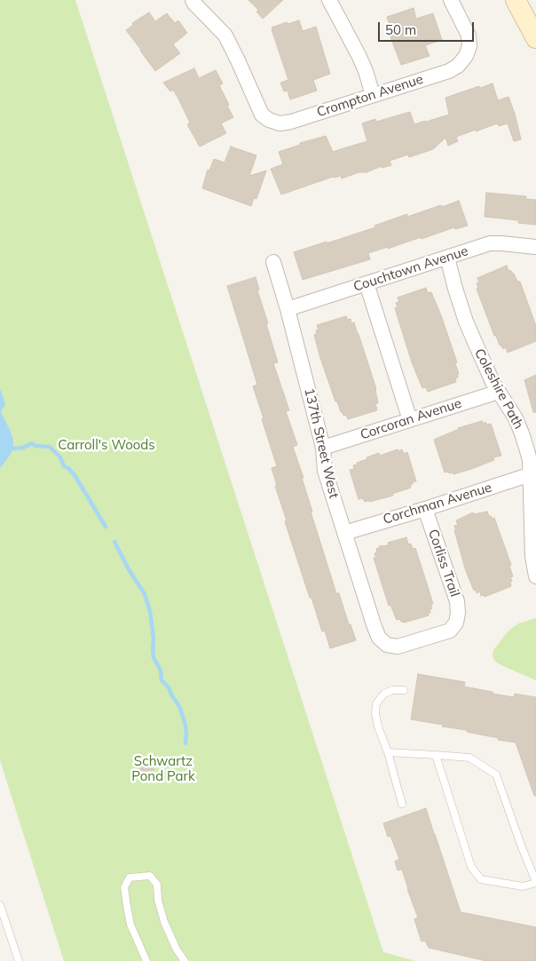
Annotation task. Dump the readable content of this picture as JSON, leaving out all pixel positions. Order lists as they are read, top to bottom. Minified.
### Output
{"streets":{"street":["Crompton Avenue","Couchtown Avenue","Coleshire Path","Corcoran Avenue","137th Street West","Corchman Avenue","Corliss Trail"]},"crossings":[["Couchtown Avenue","Coleshire Path"],["Couchtown Avenue","137th Street West"],["Coleshire Path","Corcoran Avenue"],["Coleshire Path","Corchman Avenue"],["Corcoran Avenue","137th Street West"],["137th Street West","Corchman Avenue"],["137th Street West","Corliss Trail"],["Corchman Avenue","Corliss Trail"]],"parks":["Carroll's Woods","Schwartz Pond Park"],"scale_bar":"50 m"}
